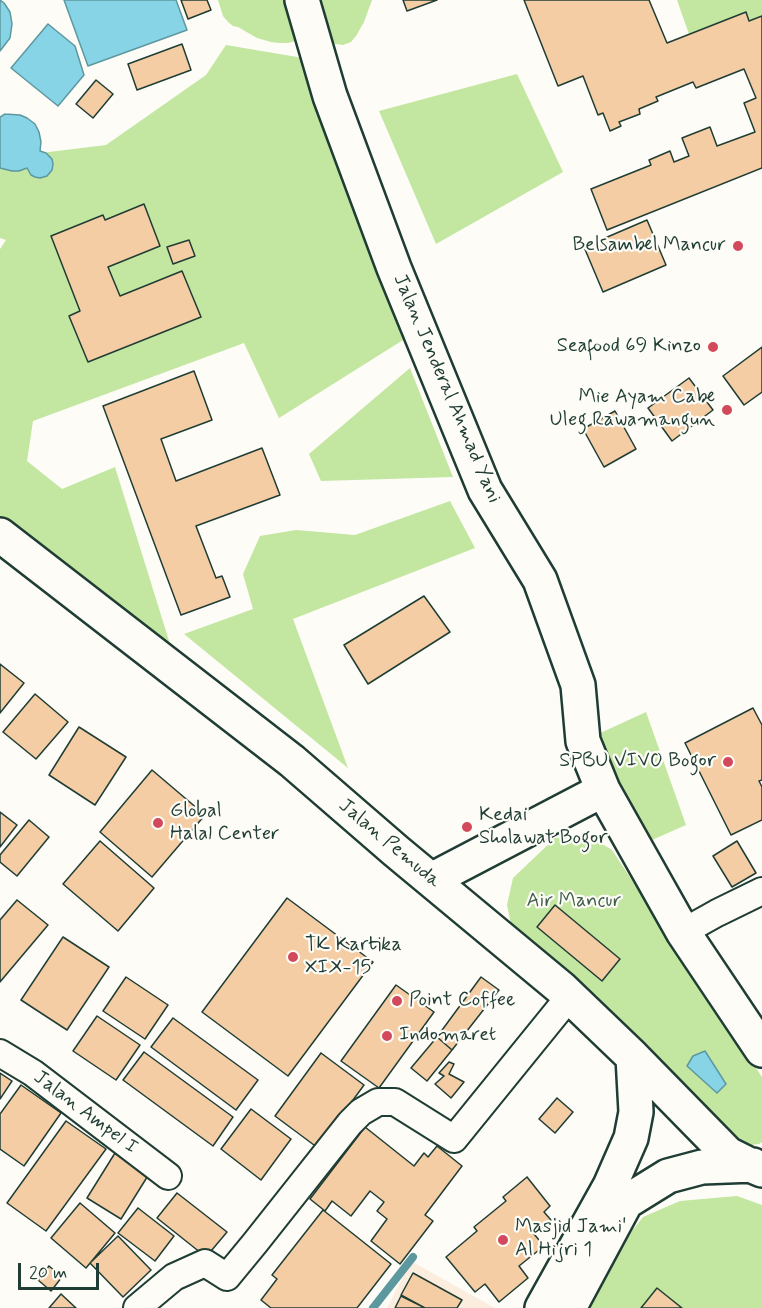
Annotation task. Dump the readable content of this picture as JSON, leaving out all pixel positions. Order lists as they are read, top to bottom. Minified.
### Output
{"streets":{"main road":["Jalan Jenderal Ahmad Yani","Jalan Pemuda"],"street":["Jalan Ampel I"]},"parks":["Air Mancur"],"places":["Belsambel Mancur","Seafood 69 Kinzo","Mie Ayam Cabe Uleg Rawamangun","SPBU VIVO Bogor","Global Halal Center","Kedai Sholawat Bogor","TK Kartika XIX-15","Point Coffee","Indomaret","Masjid Jami' Al Hijri 1"],"scale_bar":"20 m"}
